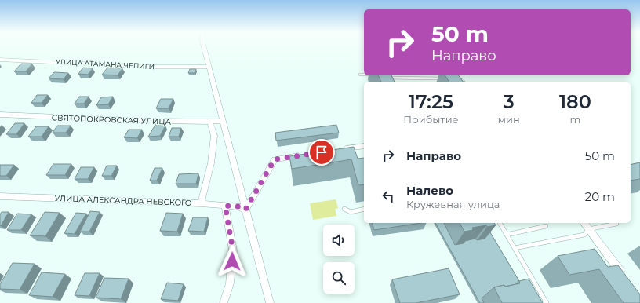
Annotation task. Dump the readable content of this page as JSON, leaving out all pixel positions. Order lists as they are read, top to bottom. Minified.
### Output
{"streets":{"street":["УЛИЦА АТАМАНА ЧЕПИГИ","СВЯТОПОКРОВСКАЯ УЛИЦА","УЛИЦА АЛЕКСАНДРА НЕВСКОГО"]},"page":{"turn":["50 m","Направо"],"eta":["17:25","Прибытие","3","мин","180","m"],"list":[{"name":"Направо","value":"50 m"},{"name":"Налево","note":"Кружевная улица","value":"20 m"}]}}
